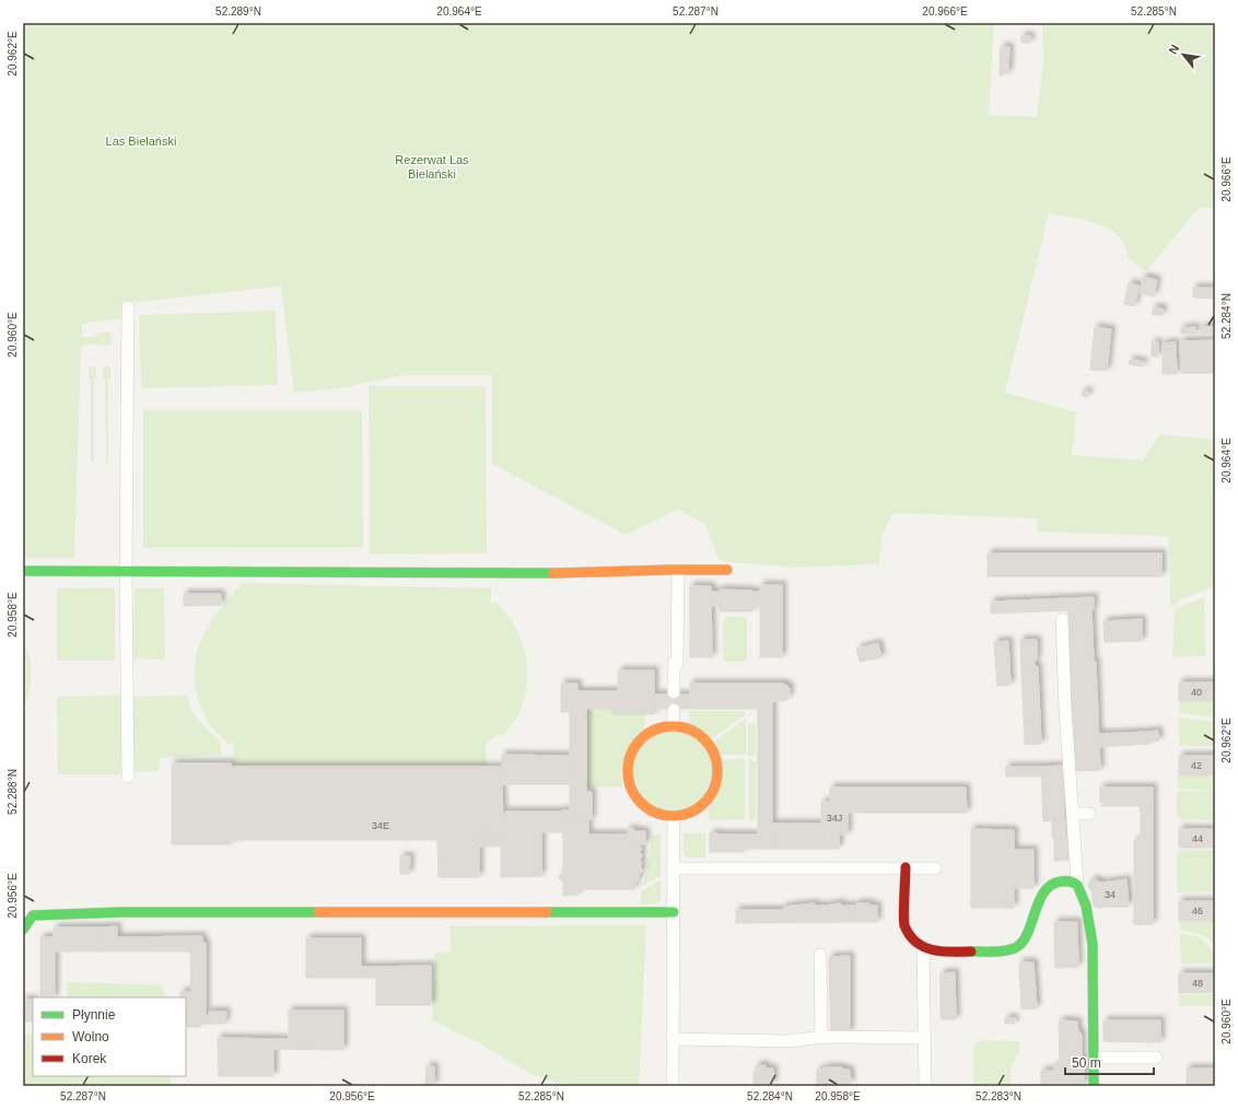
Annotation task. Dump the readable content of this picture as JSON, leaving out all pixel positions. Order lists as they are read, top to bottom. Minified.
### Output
{"parks":["Las Bielański","Rezerwat Las Bielański"],"house_numbers":["40","42","34J","34E","44","34","46","48"],"legend":["Płynnie","Wolno","Korek"],"scale_bar":"50 m","north":"top left","coordinates":["52.289°N","20.964°E","52.287°N","20.966°E","52.285°N","20.962°E","52.284°N","20.960°E","20.958°E","52.288°N","20.956°E","52.283°N"]}
